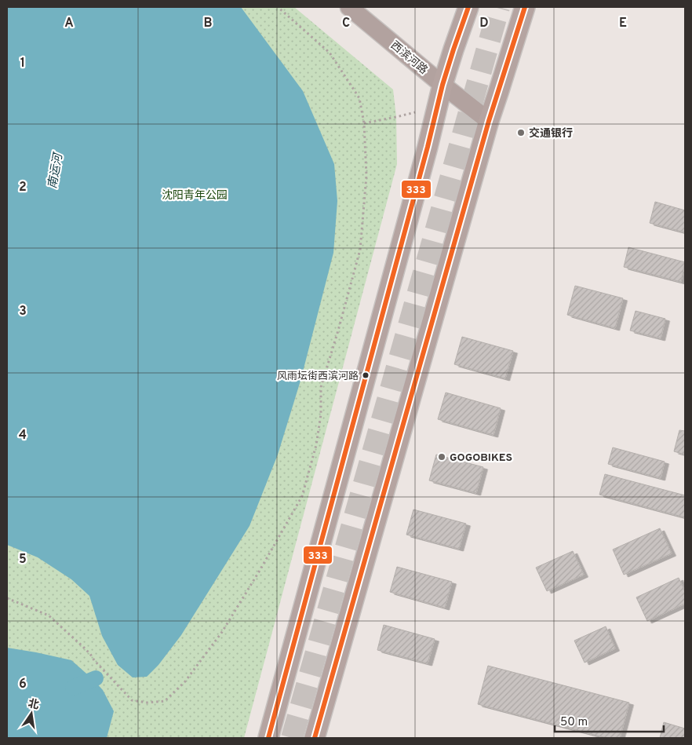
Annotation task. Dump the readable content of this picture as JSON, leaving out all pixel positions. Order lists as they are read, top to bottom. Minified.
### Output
{"streets":{"street":["西滨河路"]},"water":["南运河"],"parks":["沈阳青年公园"],"places":["交通银行","风雨坛街西滨河路","GOGOBIKES"],"lines":["transit line 333"],"scale_bar":"50 m","north":"top","grid":{"columns":["A","B","C","D","E"],"rows":["1","2","3","4","5","6"]}}
